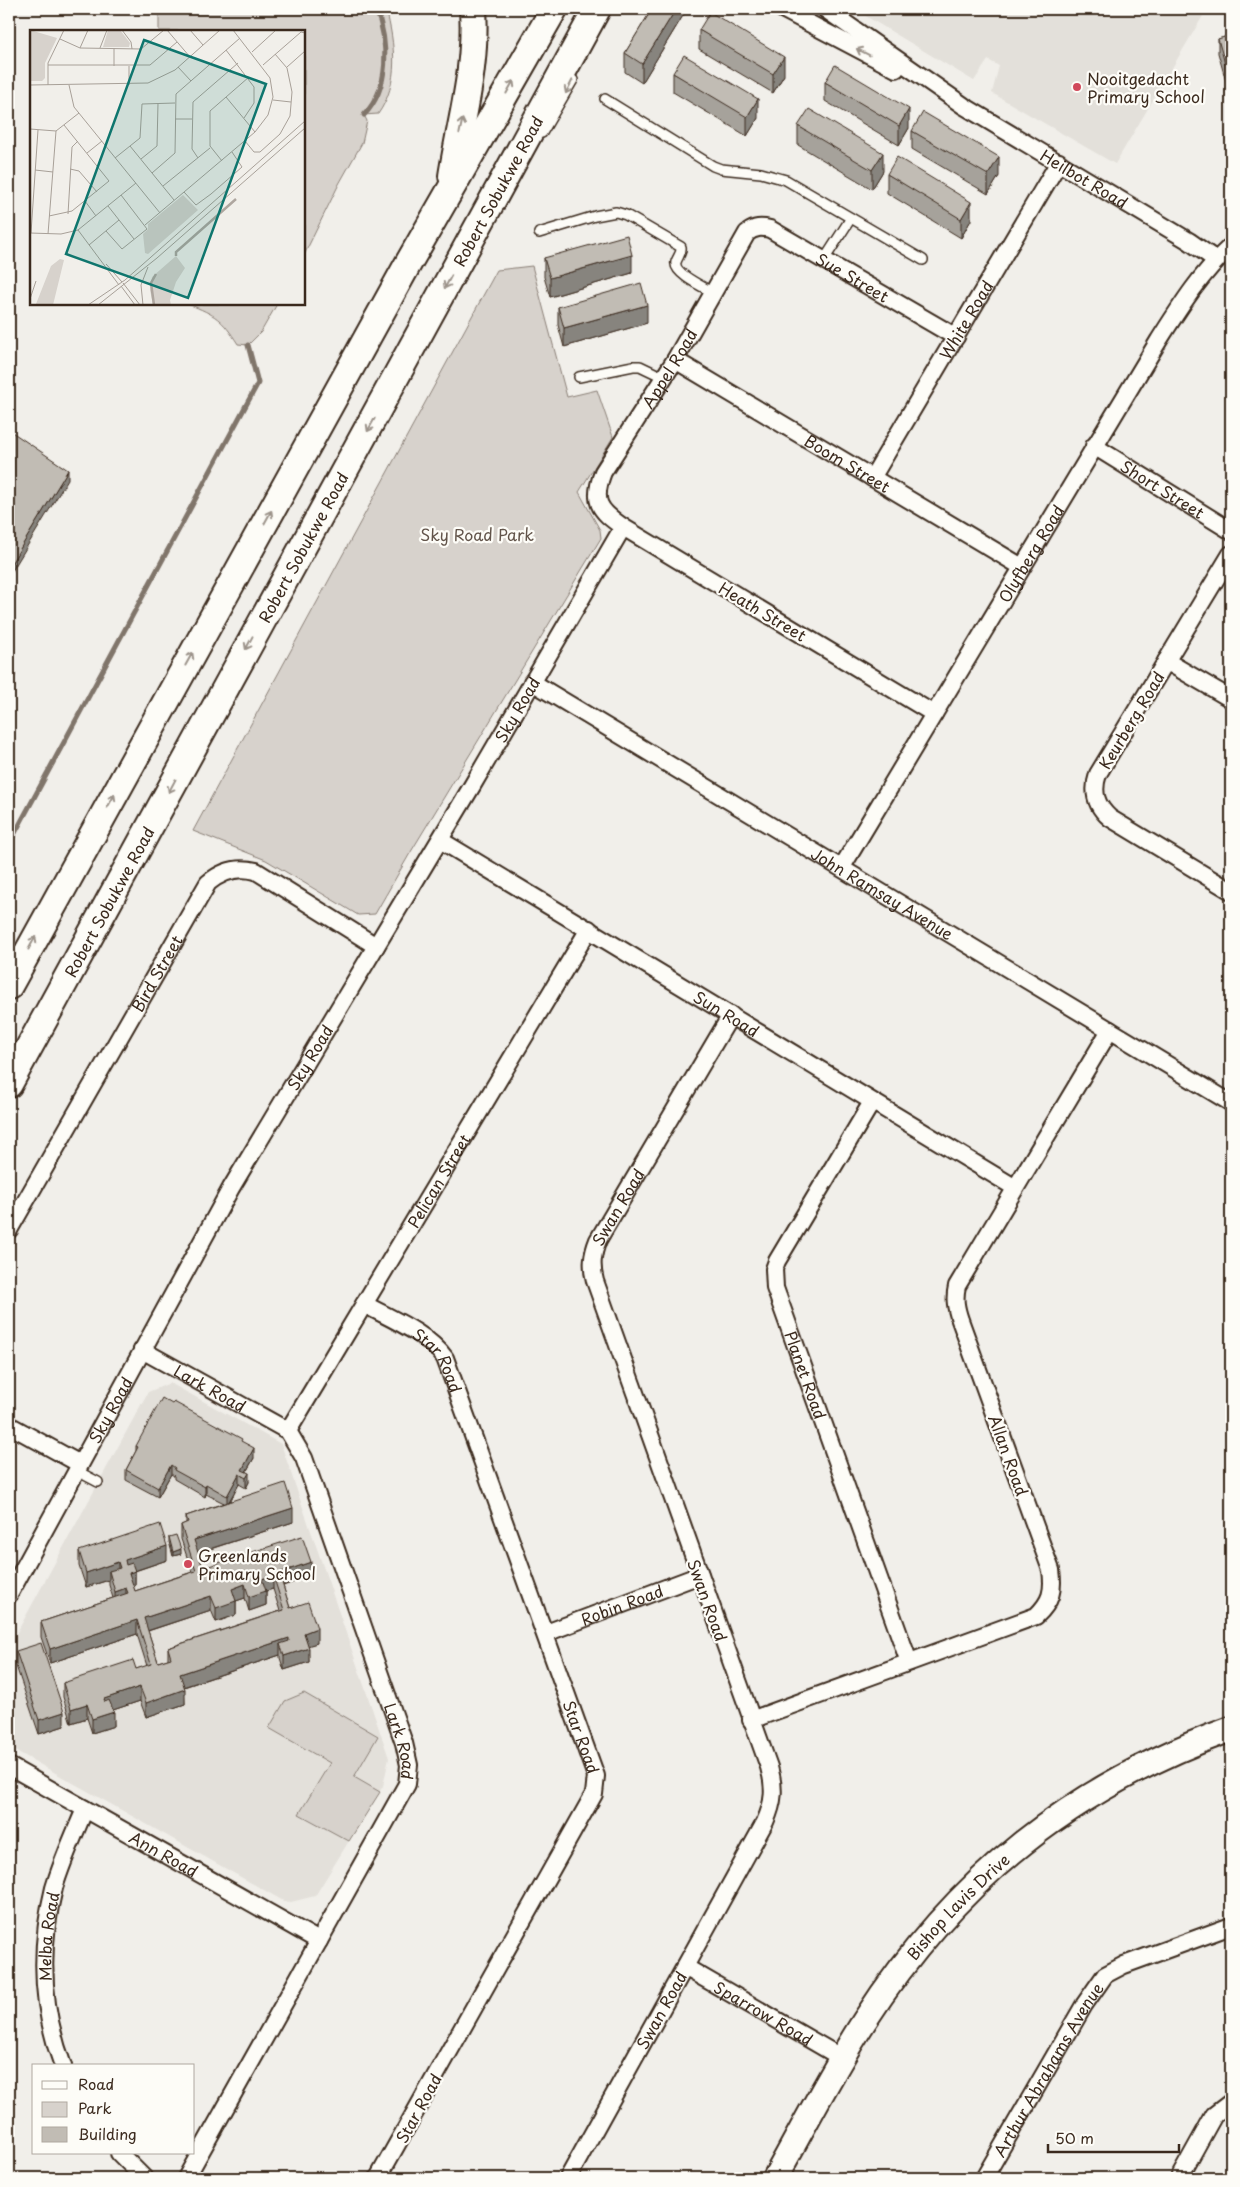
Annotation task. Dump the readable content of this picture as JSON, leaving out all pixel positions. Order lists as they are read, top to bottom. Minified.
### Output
{"streets":{"main road":["Robert Sobukwe Road"],"street":["Heilbot Road","Sue Street","White Road","Appel Road","Boom Street","Short Street","Olyfberg Road","Heath Street","Sky Road","Keurberg Road","John Ramsay Avenue","Bird Street","Sun Road","Pelican Street","Swan Road","Star Road","Planet Road","Lark Road","Allan Road","Robin Road","Ann Road","Bishop Lavis Drive","Melba Road","Sparrow Road","Arthur Abrahams Avenue"]},"crossings":[["Heilbot Road","White Road"],["Heilbot Road","Olyfberg Road"],["Sue Street","White Road"],["Sue Street","Appel Road"],["White Road","Boom Street"],["Appel Road","Boom Street"],["Appel Road","Heath Street"],["Boom Street","Olyfberg Road"],["Short Street","Olyfberg Road"],["Olyfberg Road","Heath Street"],["Olyfberg Road","John Ramsay Avenue"],["Heath Street","Sky Road"],["Sky Road","John Ramsay Avenue"],["Sky Road","Bird Street"],["Sky Road","Sun Road"],["Sky Road","Lark Road"],["John Ramsay Avenue","Allan Road"],["Sun Road","Pelican Street"],["Sun Road","Swan Road"],["Sun Road","Planet Road"],["Sun Road","Allan Road"],["Pelican Street","Star Road"],["Pelican Street","Lark Road"],["Swan Road","Allan Road"],["Swan Road","Robin Road"],["Swan Road","Sparrow Road"],["Star Road","Robin Road"],["Planet Road","Allan Road"],["Lark Road","Ann Road"],["Ann Road","Melba Road"],["Bishop Lavis Drive","Sparrow Road"]],"parks":["Sky Road Park"],"places":["Nooitgedacht Primary School","Greenlands Primary School"],"legend":["Road","Park","Building"],"scale_bar":"50 m"}
